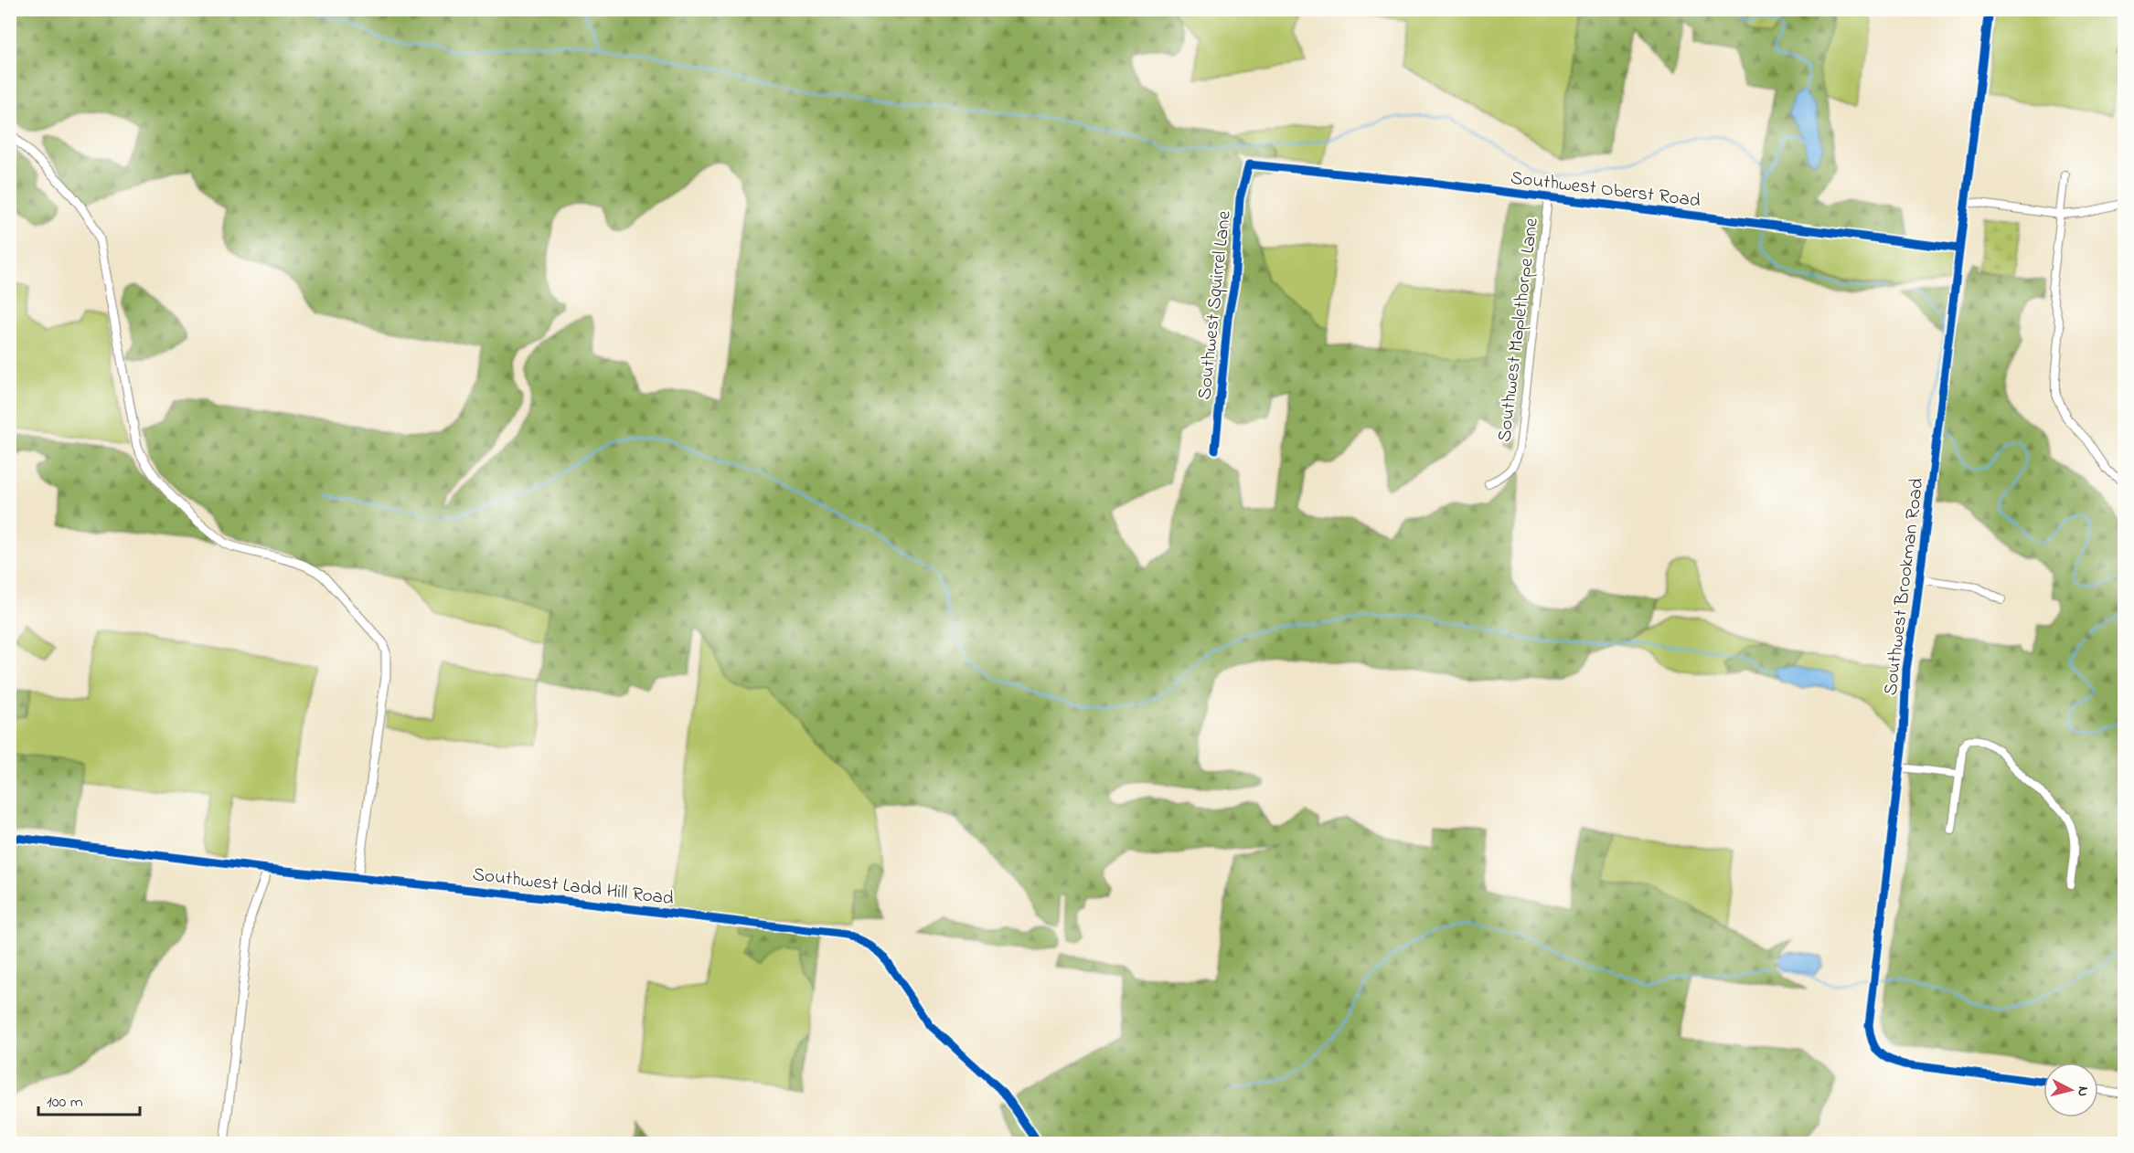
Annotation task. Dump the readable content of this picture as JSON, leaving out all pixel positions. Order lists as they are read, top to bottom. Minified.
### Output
{"streets":{"street":["Southwest Oberst Road","Southwest Squirrel Lane","Southwest Maplethorpe Lane","Southwest Brookman Road","Southwest Ladd Hill Road"]},"crossings":[["Southwest Oberst Road","Southwest Squirrel Lane"],["Southwest Oberst Road","Southwest Maplethorpe Lane"],["Southwest Oberst Road","Southwest Brookman Road"]],"scale_bar":"100 m","north":"right"}
